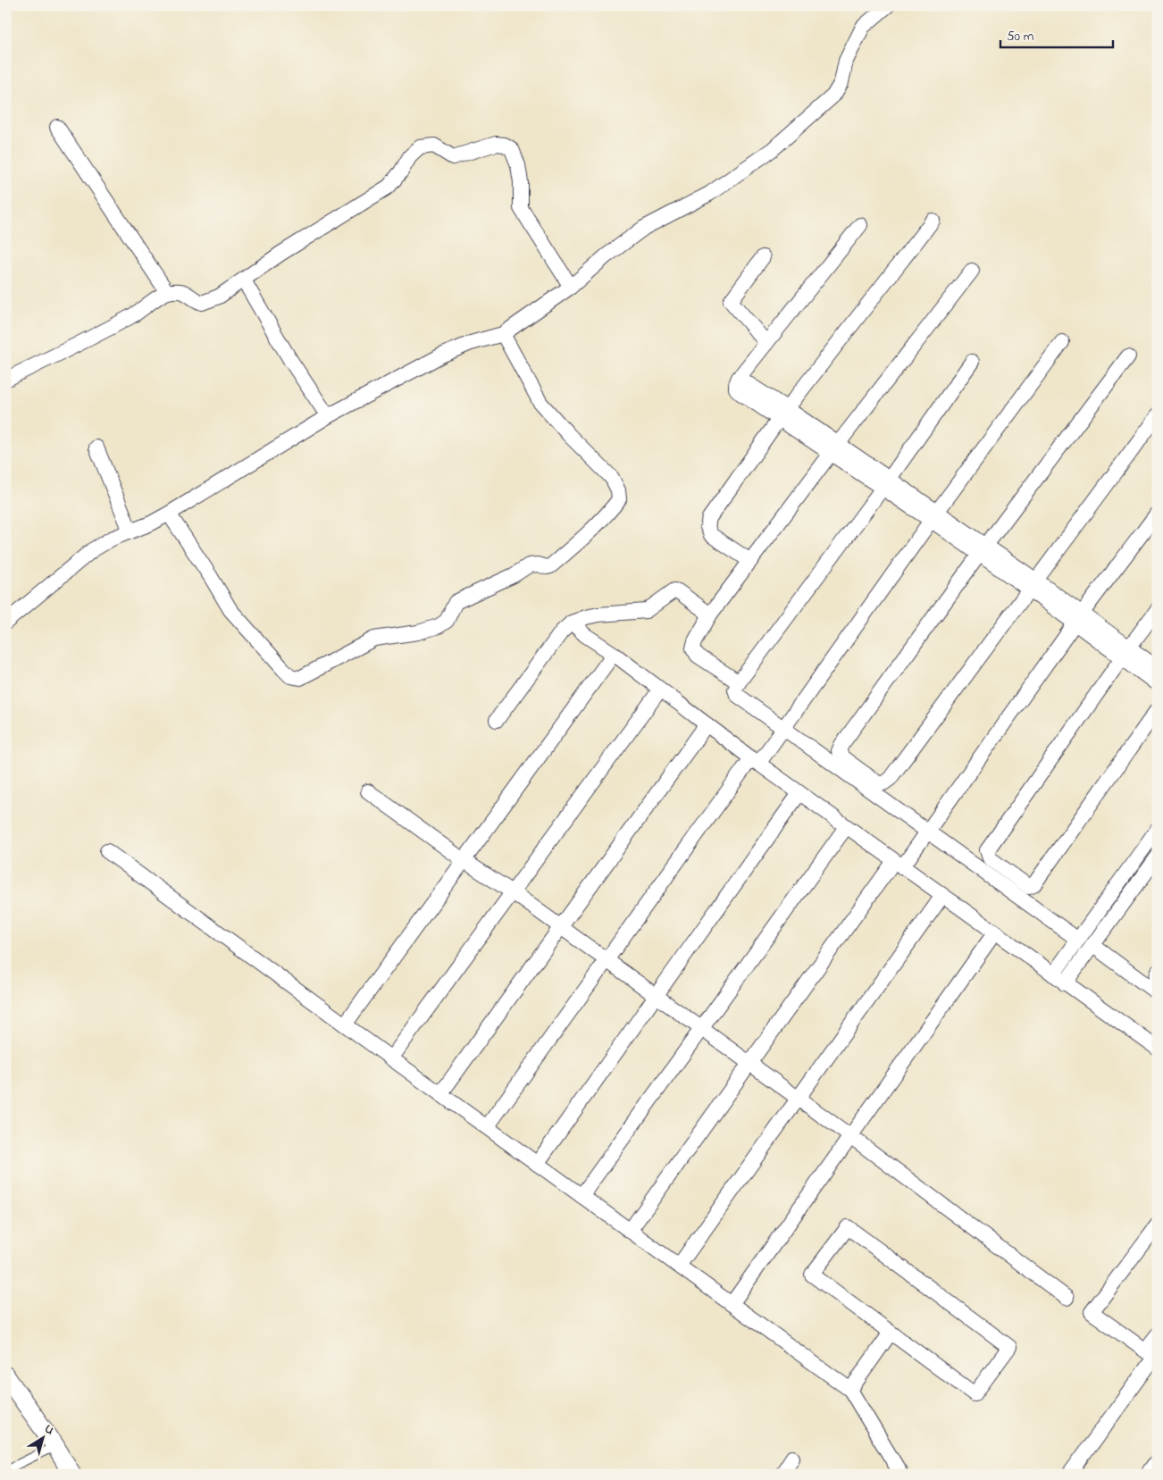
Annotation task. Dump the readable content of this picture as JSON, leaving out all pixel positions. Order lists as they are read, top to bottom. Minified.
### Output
{"scale_bar":"50 m","north":"top right"}
